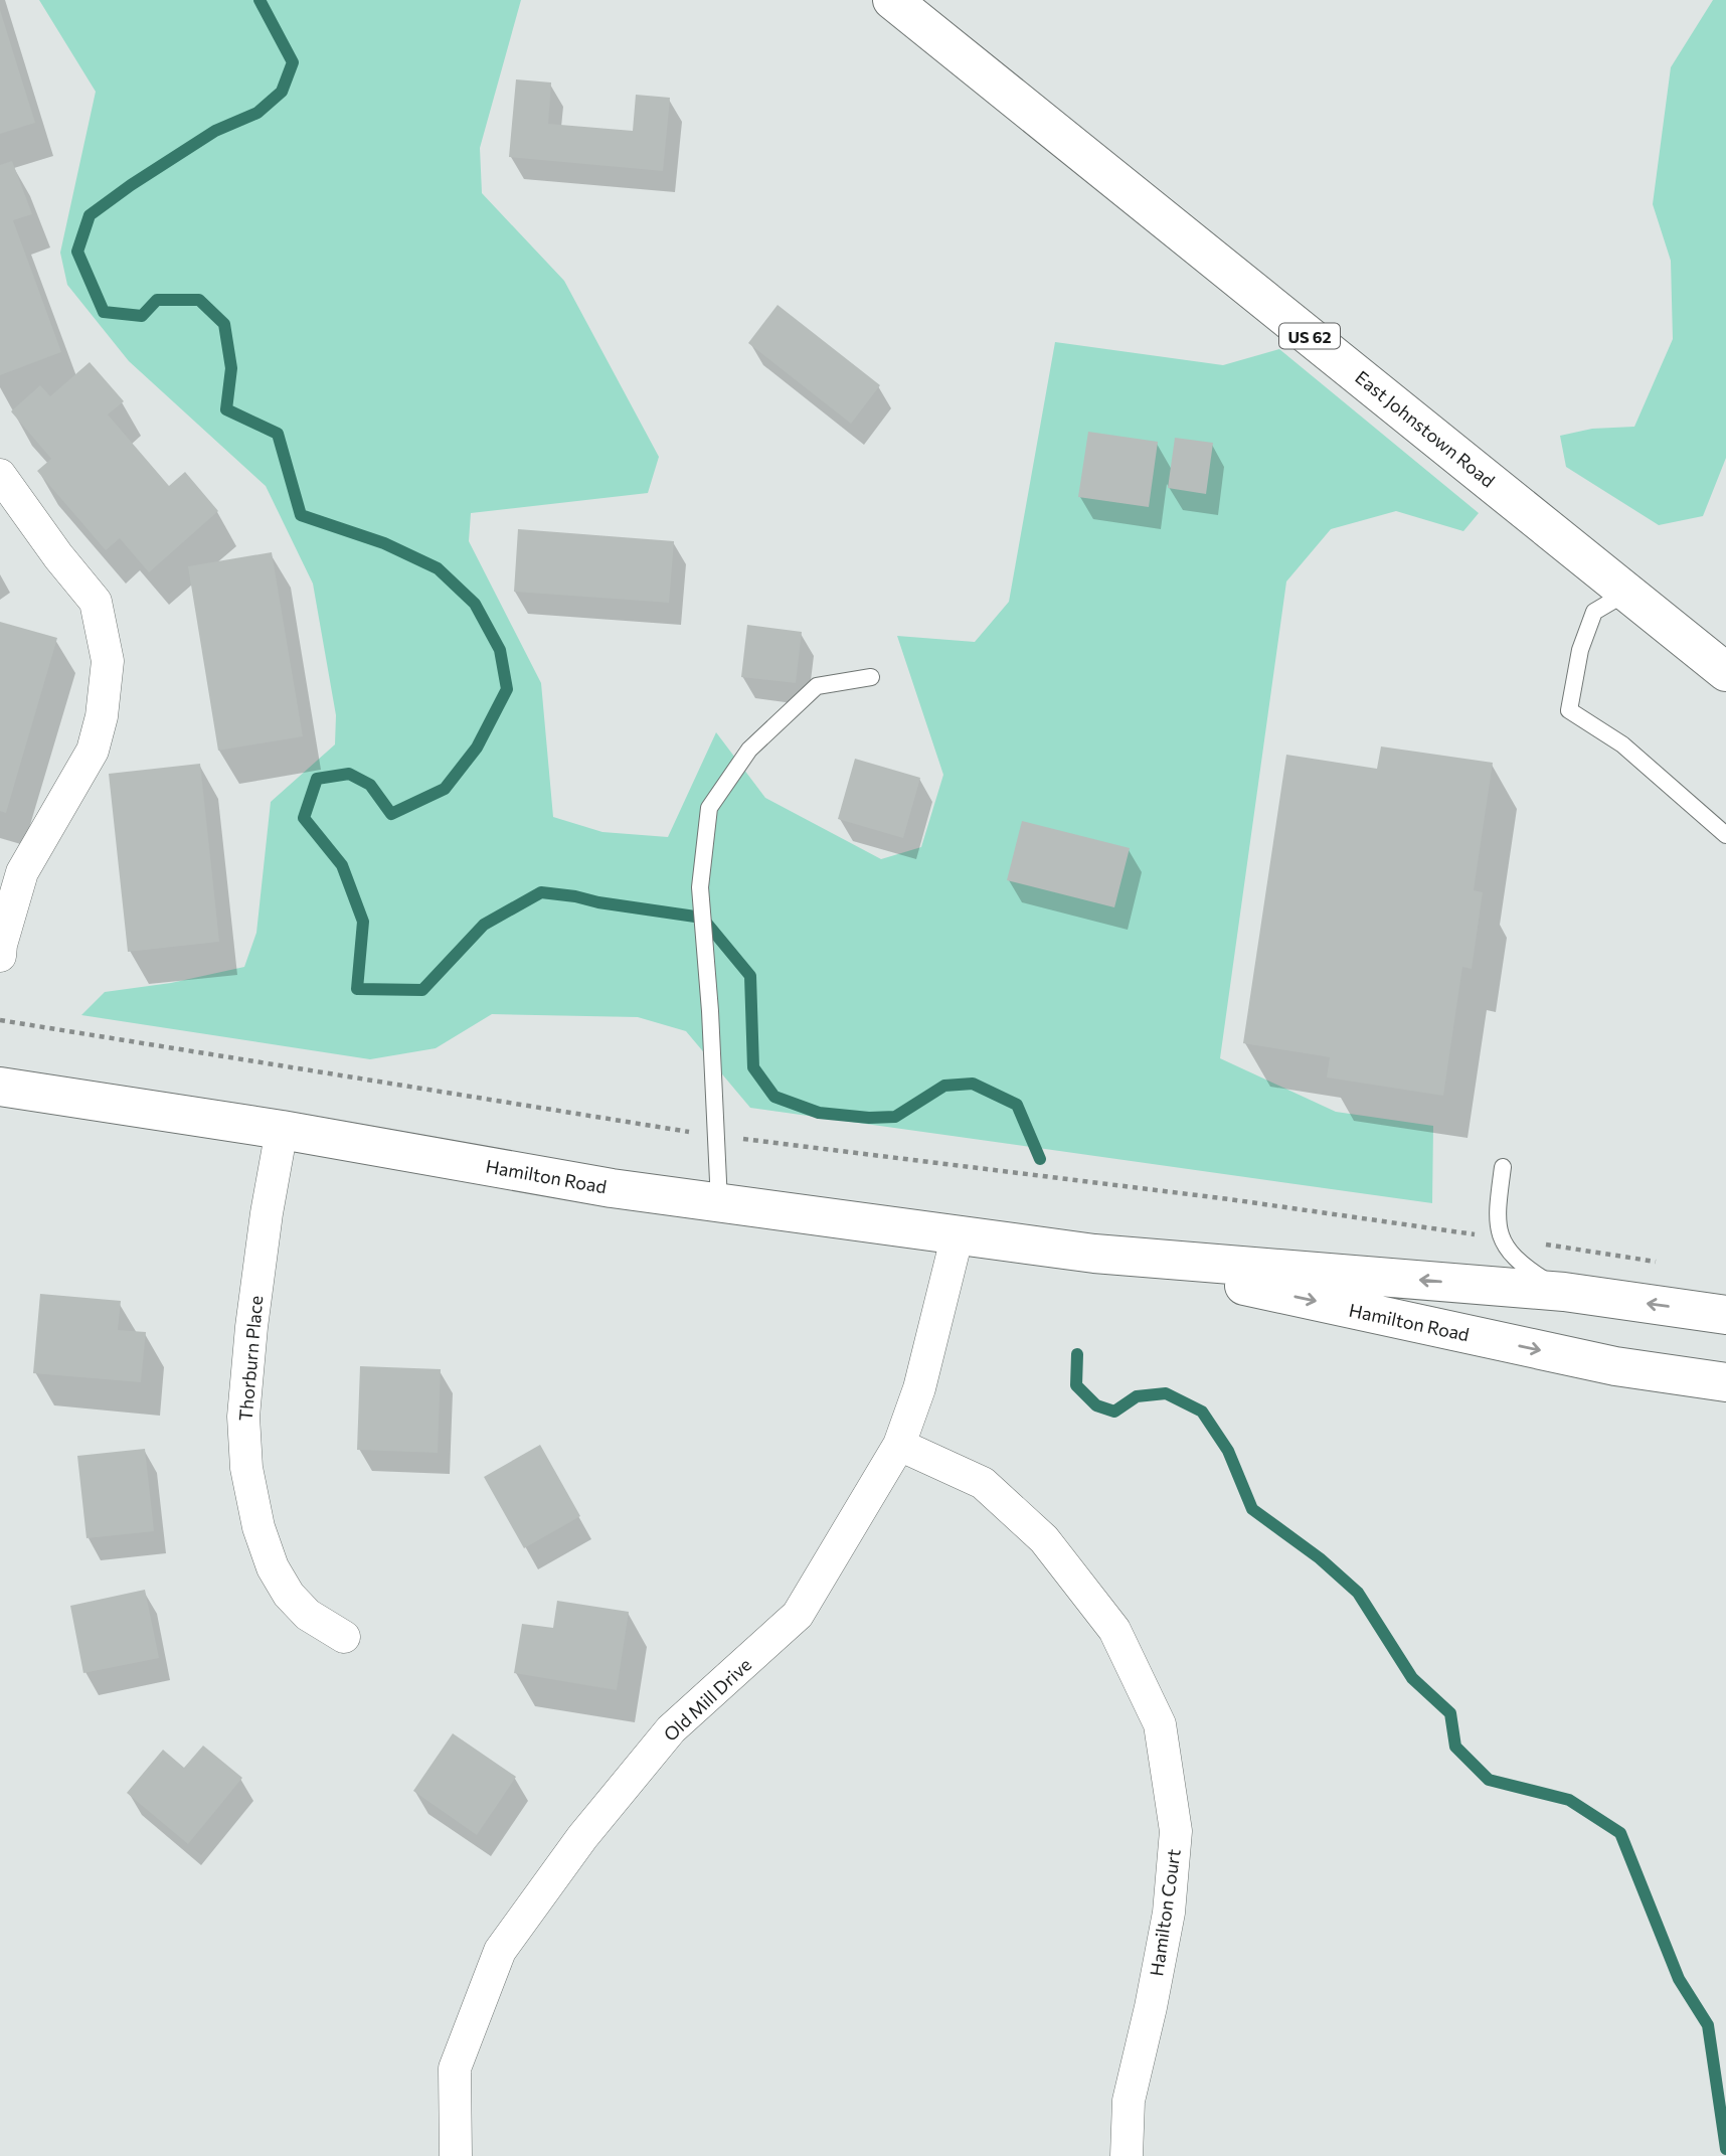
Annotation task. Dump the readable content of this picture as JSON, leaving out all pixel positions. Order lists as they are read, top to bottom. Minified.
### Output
{"streets":{"main road":["US 62","East Johnstown Road","Hamilton Road"],"street":["Thorburn Place","Old Mill Drive","Hamilton Court"]},"crossings":[["Hamilton Road","Thorburn Place"],["Hamilton Road","Old Mill Drive"],["Old Mill Drive","Hamilton Court"]]}
